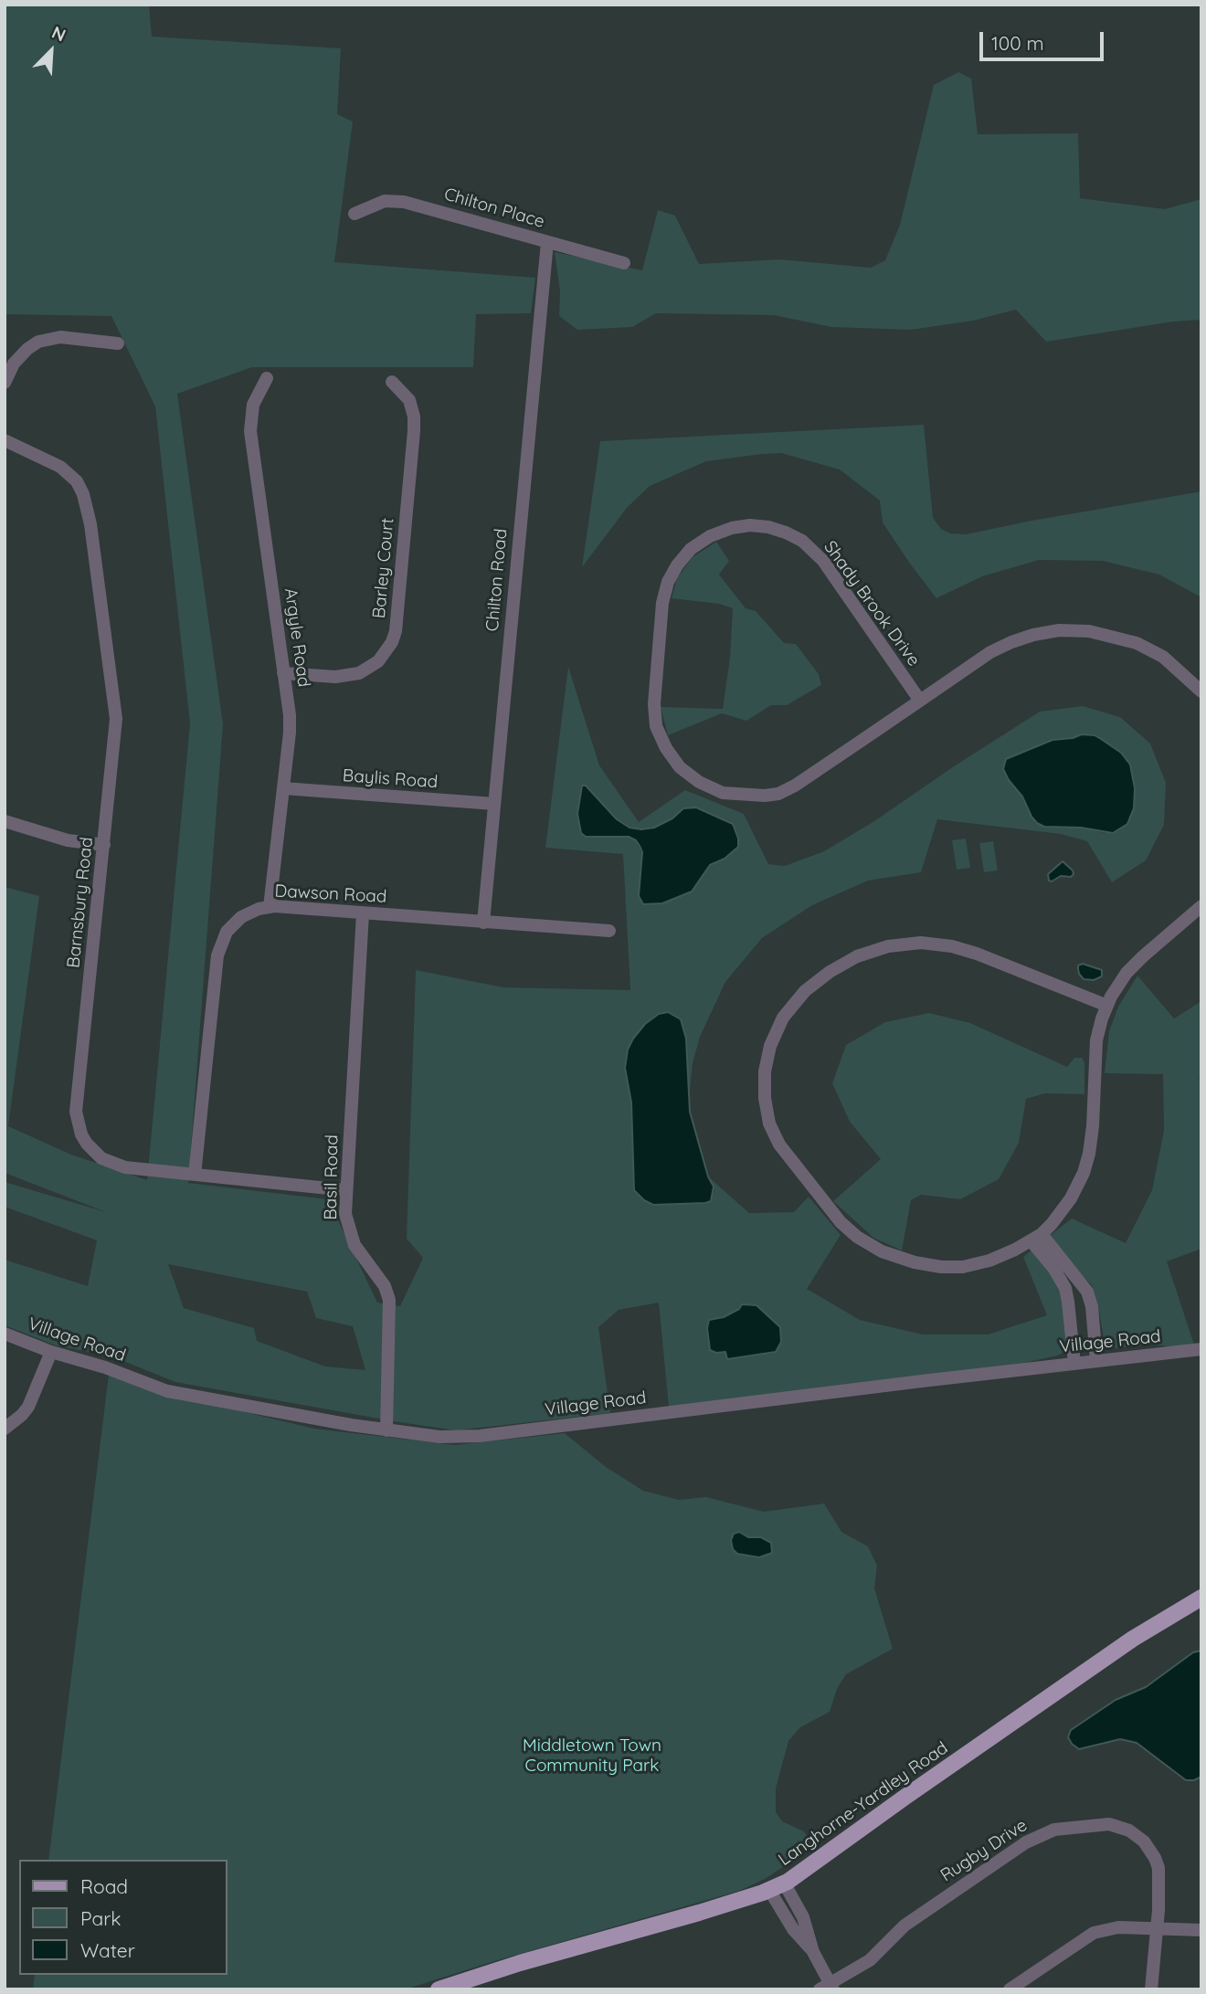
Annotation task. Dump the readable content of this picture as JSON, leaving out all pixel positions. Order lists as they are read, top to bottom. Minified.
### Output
{"streets":{"main road":["Langhorne-Yardley Road"],"street":["Chilton Place","Barley Court","Chilton Road","Shady Brook Drive","Argyle Road","Baylis Road","Dawson Road","Barnsbury Road","Basil Road","Village Road","Rugby Drive"]},"crossings":[["Chilton Place","Chilton Road"],["Barley Court","Argyle Road"],["Chilton Road","Baylis Road"],["Chilton Road","Dawson Road"],["Argyle Road","Baylis Road"],["Argyle Road","Dawson Road"],["Dawson Road","Barnsbury Road"],["Dawson Road","Basil Road"],["Barnsbury Road","Basil Road"],["Basil Road","Village Road"]],"parks":["Middletown Town Community Park"],"legend":["Road","Park","Water"],"scale_bar":"100 m","north":"top right"}
